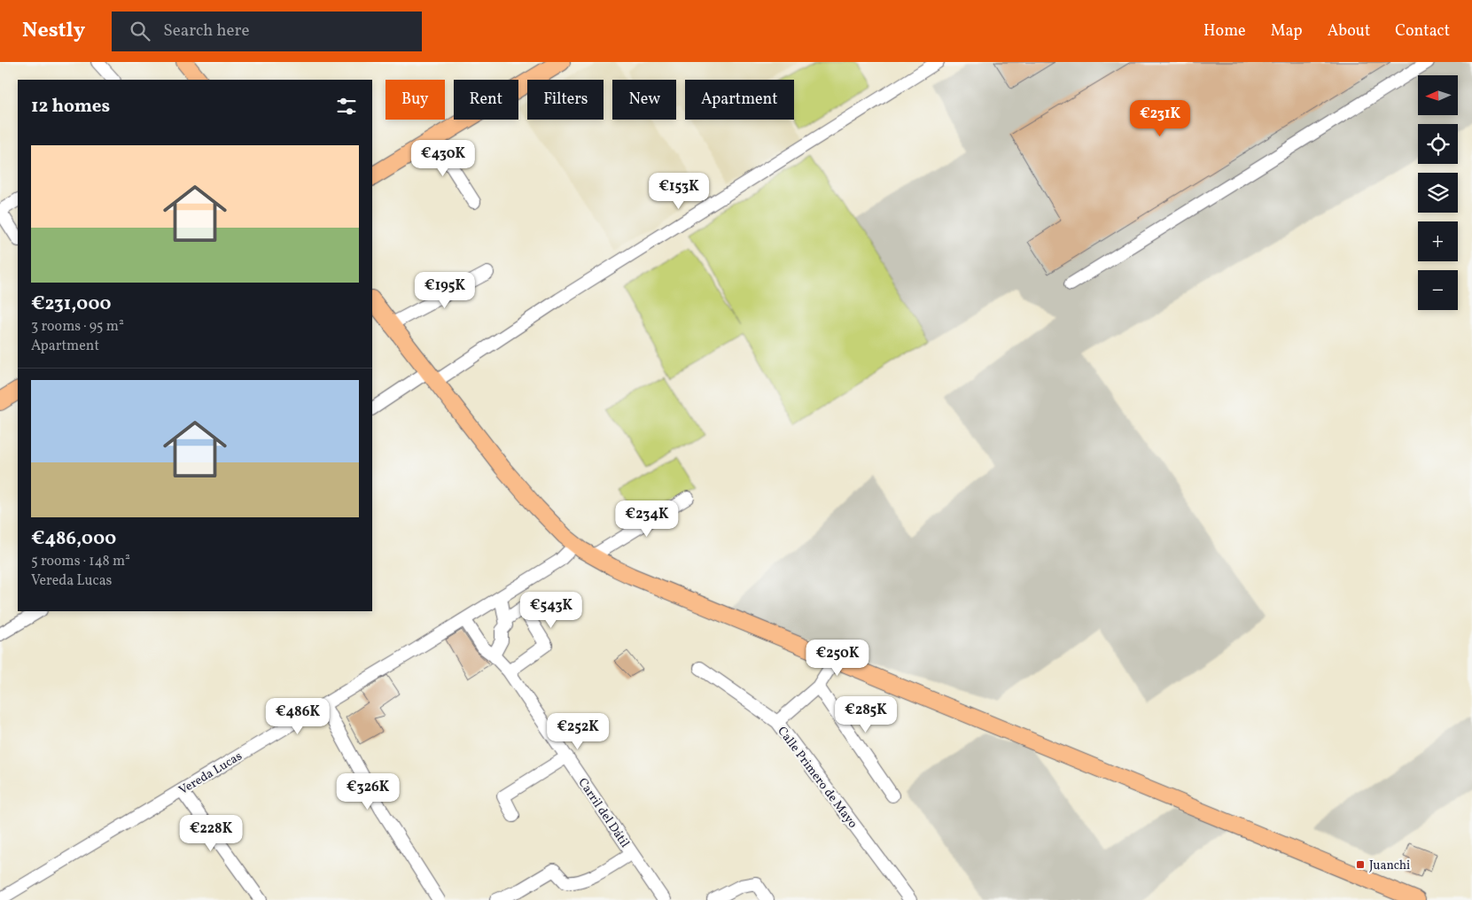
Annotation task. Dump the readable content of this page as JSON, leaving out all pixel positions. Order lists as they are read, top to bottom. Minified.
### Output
{"streets":{"street":["Vereda Lucas","Calle Primero de Mayo","Carril del Dátil"]},"crossings":[["Vereda Lucas","Carril del Dátil"]],"places":{"transit":["Juanchi"]},"north":"left","page":{"header":"Nestly","search":"Search here","nav":["Home","Map","About","Contact"],"map_buttons":["+","−"],"chip":["Buy","Rent","Filters","New","Apartment"],"heading":"12 homes","price":["€231K","€430K","€153K","€195K","€234K","€543K","€250K","€285K","€486K","€252K","€326K","€228K"],"list":[{"name":"€231,000","note":"3 rooms · 95 m² · Apartment"},{"name":"€486,000","note":"5 rooms · 148 m² · Vereda Lucas"}]}}
